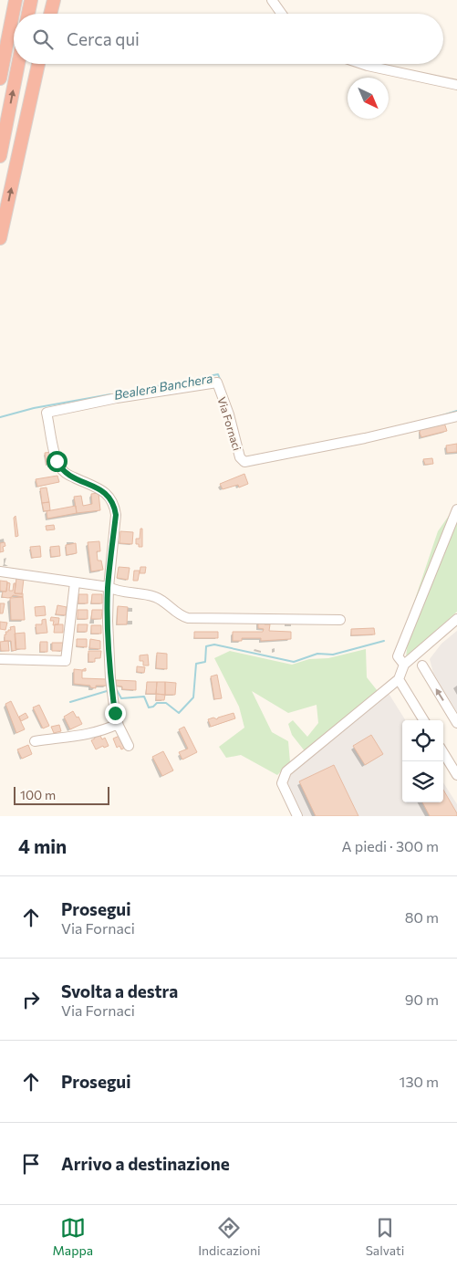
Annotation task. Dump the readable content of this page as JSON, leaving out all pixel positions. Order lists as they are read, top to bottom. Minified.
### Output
{"streets":{"street":["Via Fornaci"]},"water":["Bealera Banchera"],"scale_bar":"100 m","north":"bottom right","page":{"search":"Cerca qui","scale":"100 m","heading":["4 min","A piedi · 300 m"],"list":[["Prosegui","Via Fornaci","80 m"],["Svolta a destra","Via Fornaci","90 m"],["Prosegui","130 m"],"Arrivo a destinazione"],"nav":["Mappa","Indicazioni","Salvati"]}}
